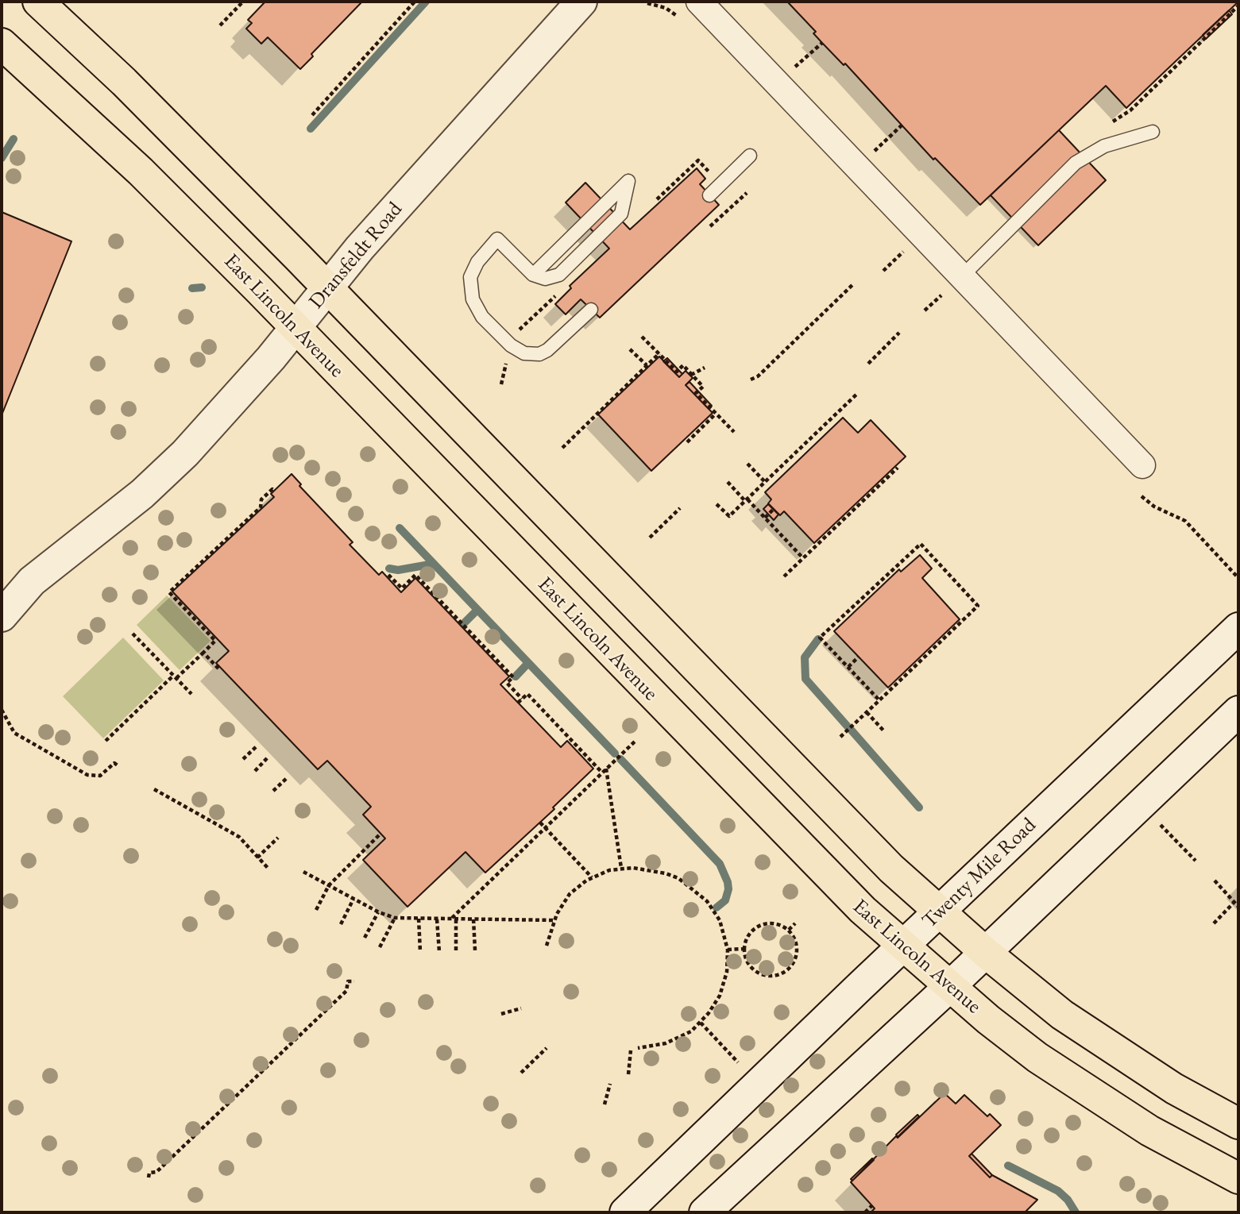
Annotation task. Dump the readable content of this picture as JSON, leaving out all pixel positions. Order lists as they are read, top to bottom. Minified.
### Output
{"streets":{"main road":["Dransfeldt Road","East Lincoln Avenue","Twenty Mile Road"]},"crossings":[["Dransfeldt Road","East Lincoln Avenue"],["East Lincoln Avenue","Twenty Mile Road"]]}
